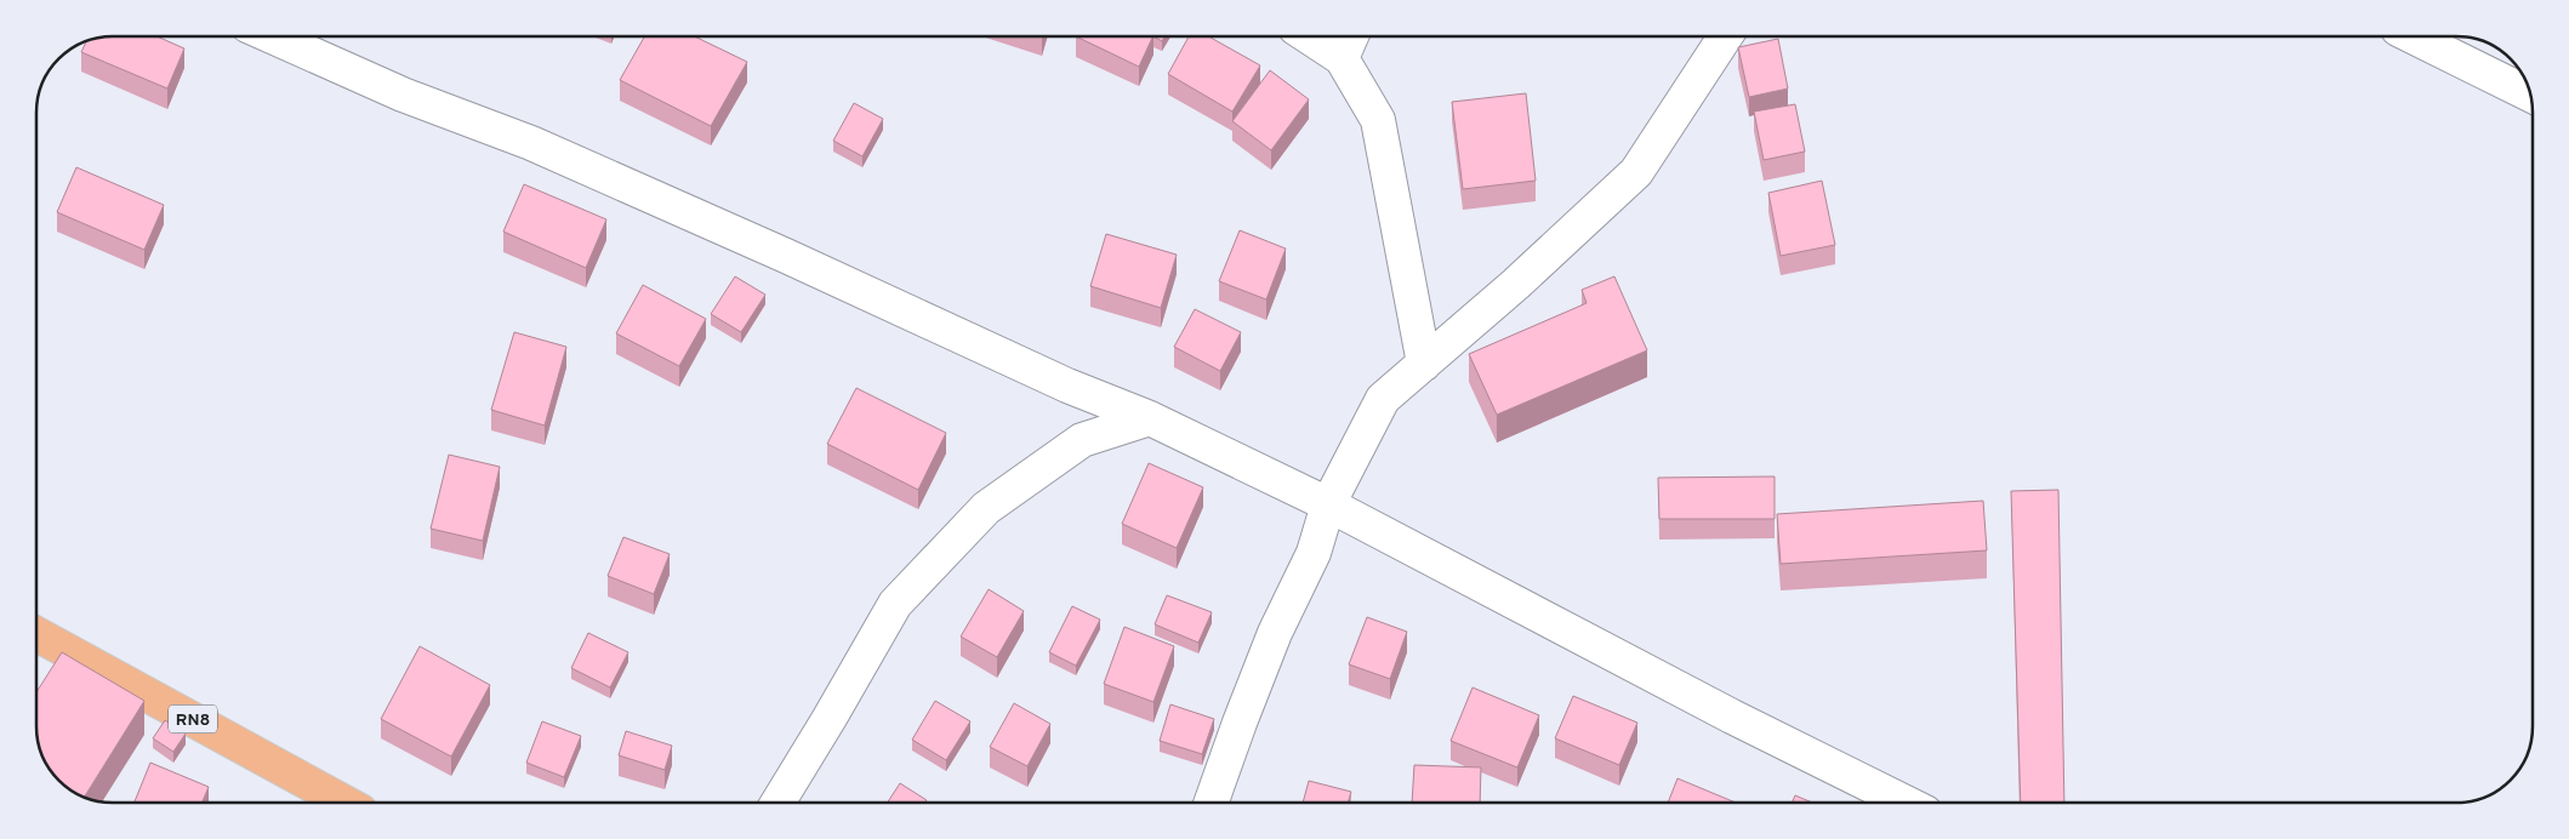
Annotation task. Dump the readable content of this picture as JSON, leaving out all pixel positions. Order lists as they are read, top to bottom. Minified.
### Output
{"streets":{"main road":["RN8"]}}
